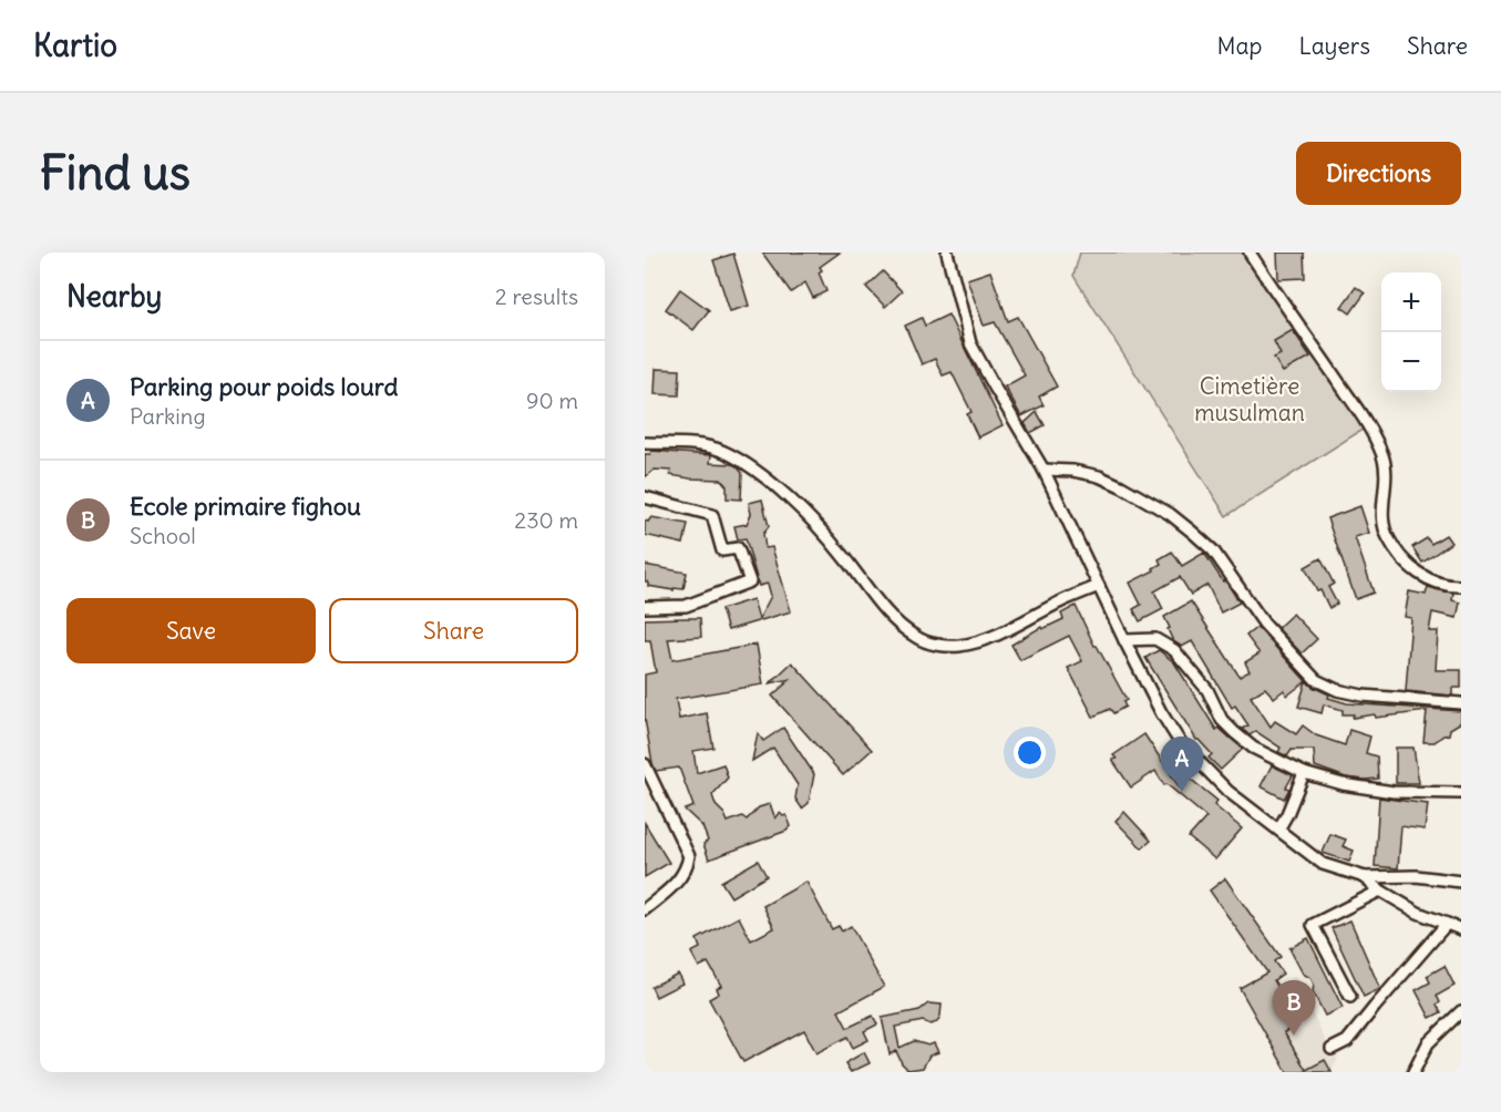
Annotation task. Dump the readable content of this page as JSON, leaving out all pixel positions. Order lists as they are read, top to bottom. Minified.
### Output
{"parks":["Cimetière musulman"],"page":{"header":"Kartio","nav":["Map","Layers","Share"],"buttons":["Directions",["Save","Share"]],"title":"Find us","heading":["Nearby","2 results"],"map_buttons":["+","−"],"list":[{"mark":"A","name":"Parking pour poids lourd","note":"Parking","value":"90 m"},{"mark":"B","name":"Ecole primaire fighou","note":"School","value":"230 m"}],"pins":["A","B"]}}
